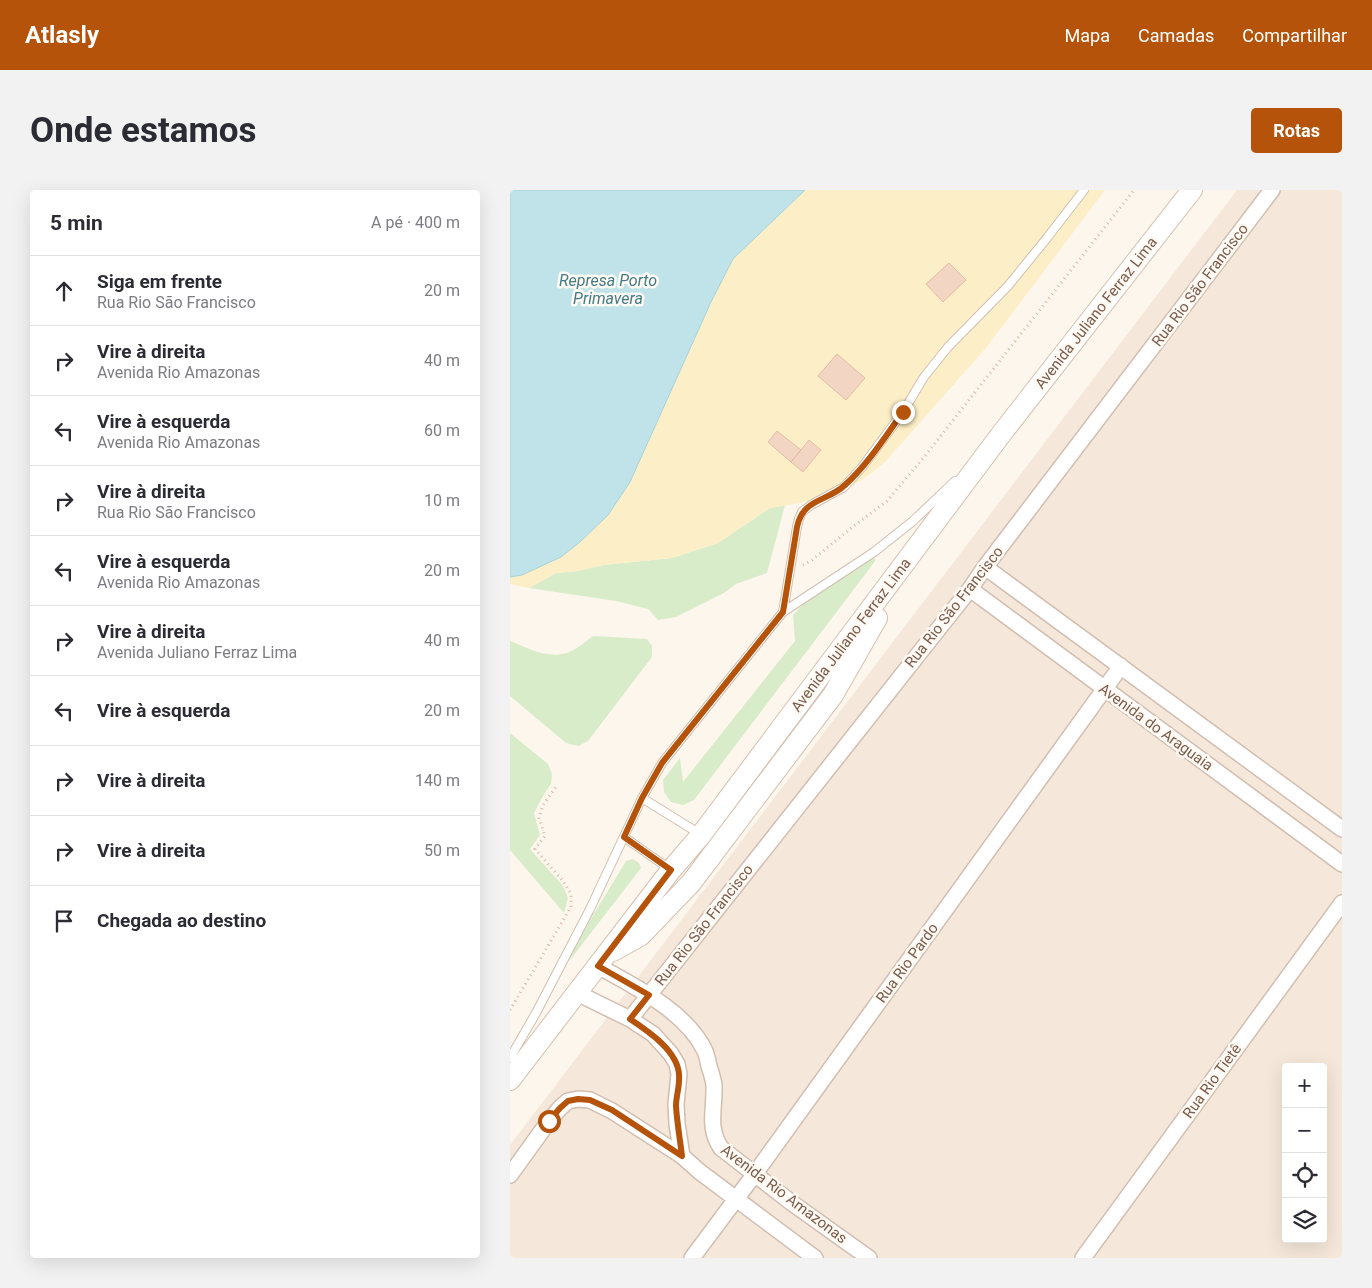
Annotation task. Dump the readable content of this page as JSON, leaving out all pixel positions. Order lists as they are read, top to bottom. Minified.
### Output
{"streets":{"main road":["Avenida Juliano Ferraz Lima"],"street":["Rua Rio São Francisco","Avenida do Araguaia","Rua Rio Pardo","Rua Rio Tietê","Avenida Rio Amazonas"]},"crossings":[["Rua Rio São Francisco","Avenida do Araguaia"],["Rua Rio São Francisco","Avenida Rio Amazonas"],["Avenida Juliano Ferraz Lima","Avenida Rio Amazonas"],["Avenida do Araguaia","Rua Rio Pardo"],["Rua Rio Pardo","Avenida Rio Amazonas"]],"water":["Represa Porto Primavera"],"page":{"header":"Atlasly","nav":["Mapa","Camadas","Compartilhar"],"buttons":"Rotas","title":"Onde estamos","heading":["5 min","A pé · 400 m"],"list":[["Siga em frente","Rua Rio São Francisco","20 m"],["Vire à direita","Avenida Rio Amazonas","40 m"],["Vire à esquerda","Avenida Rio Amazonas","60 m"],["Vire à direita","Rua Rio São Francisco","10 m"],["Vire à esquerda","Avenida Rio Amazonas","20 m"],["Vire à direita","Avenida Juliano Ferraz Lima","40 m"],["Vire à esquerda","20 m"],["Vire à direita","140 m"],["Vire à direita","50 m"],"Chegada ao destino"],"map_buttons":["+","−"]}}
